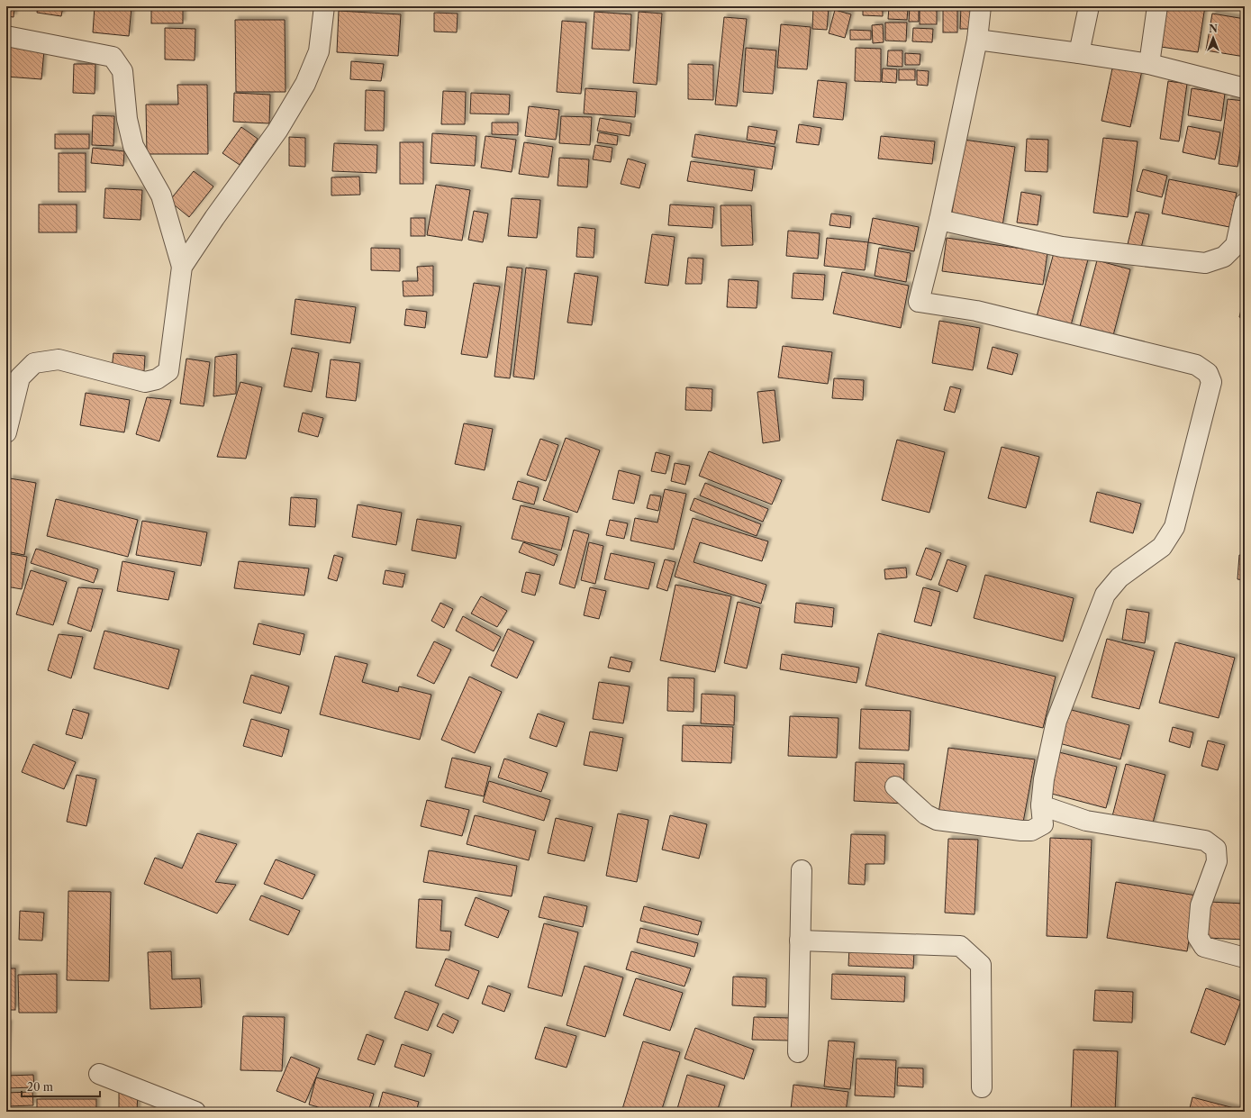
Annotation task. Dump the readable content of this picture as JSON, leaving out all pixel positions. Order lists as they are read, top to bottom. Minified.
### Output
{"scale_bar":"20 m","north":"top"}
